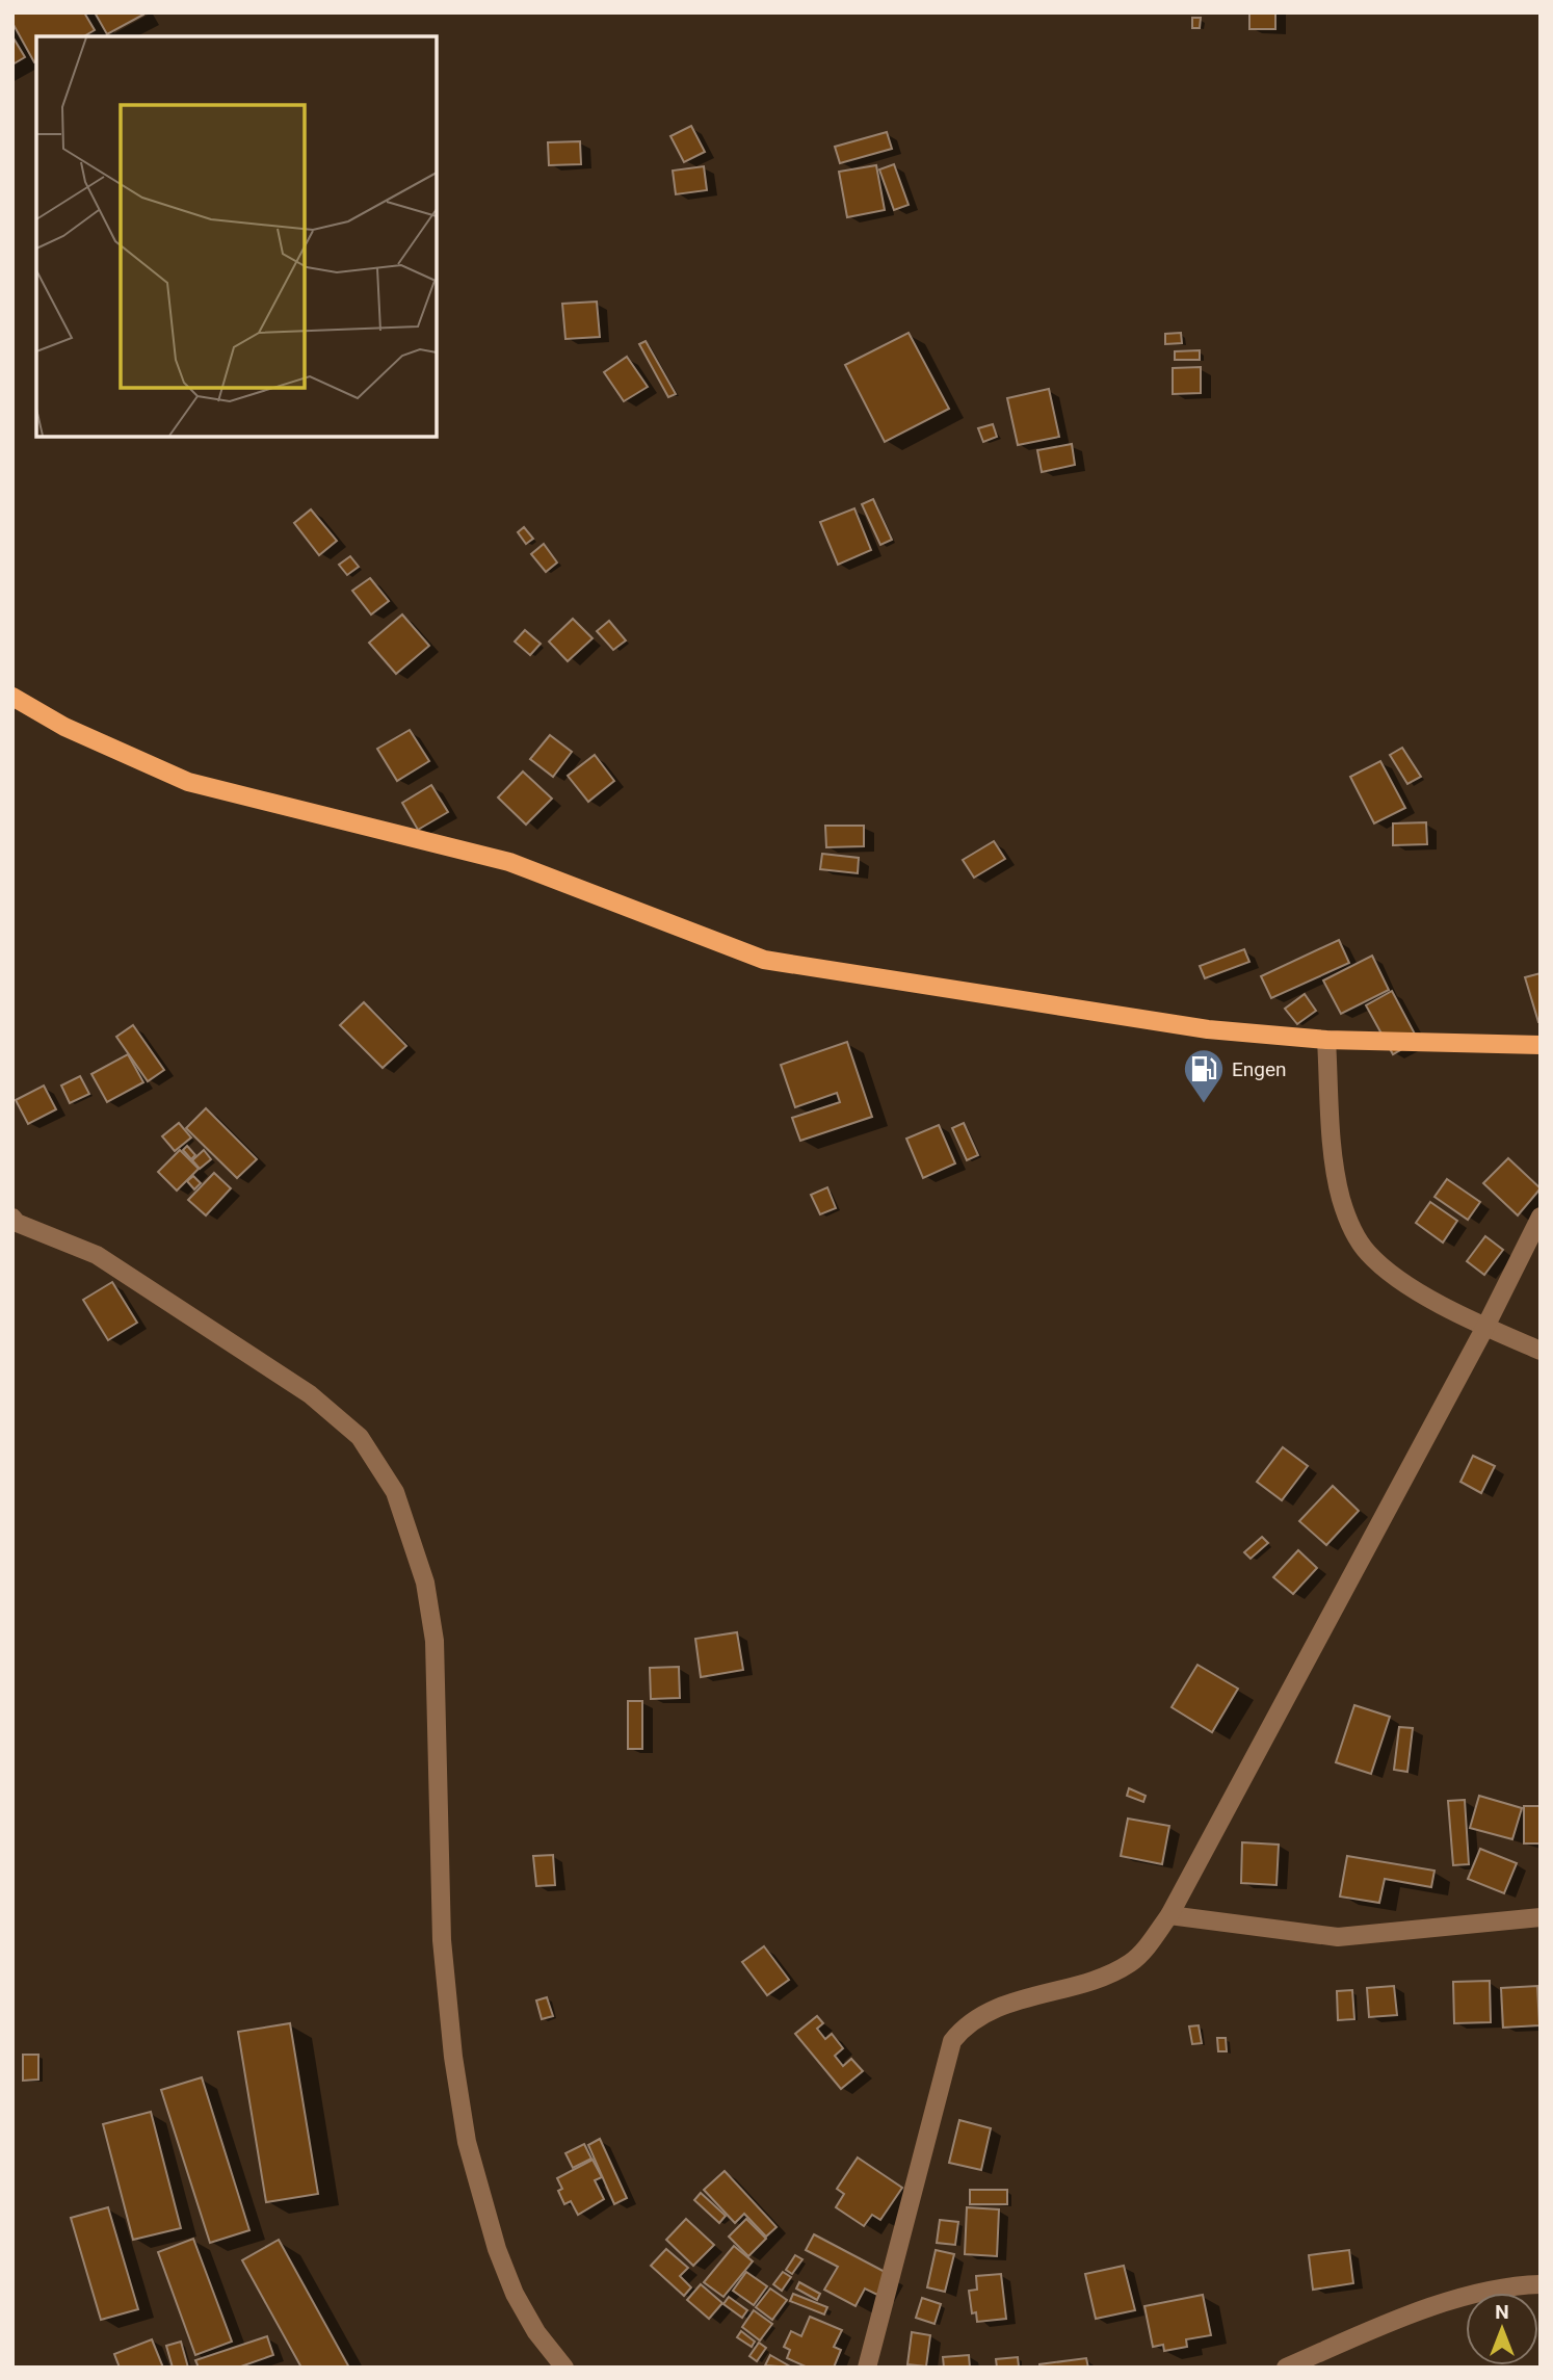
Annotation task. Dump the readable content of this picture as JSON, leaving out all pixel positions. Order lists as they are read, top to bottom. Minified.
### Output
{"places":{"fuel station":["Engen"]},"north":"top"}
